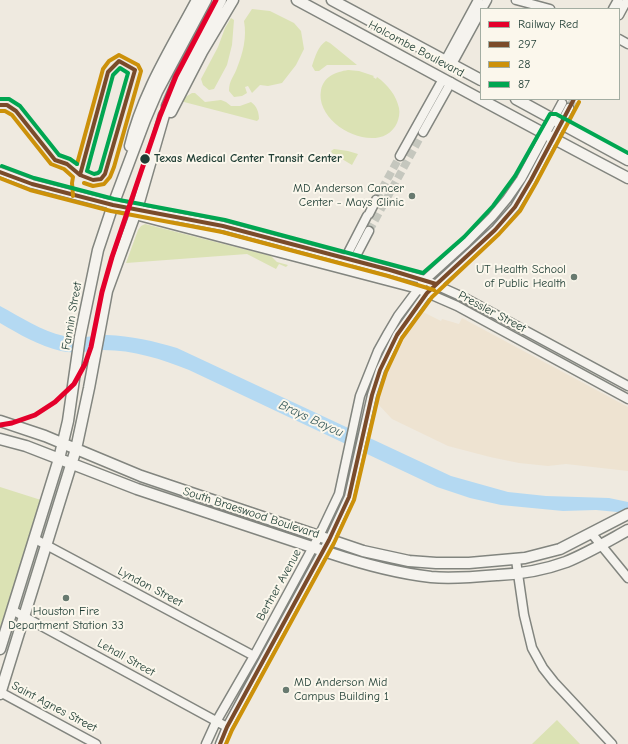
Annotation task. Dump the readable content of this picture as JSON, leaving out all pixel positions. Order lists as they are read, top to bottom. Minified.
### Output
{"streets":{"main road":["Holcombe Boulevard","Fannin Street","South Braeswood Boulevard"],"street":["Pressler Street","Bertner Avenue","Lyndon Street","Lehall Street","Saint Agnes Street"]},"crossings":[["Holcombe Boulevard","Bertner Avenue"],["Pressler Street","Fannin Street"],["Pressler Street","Bertner Avenue"],["Fannin Street","South Braeswood Boulevard"],["Fannin Street","Lyndon Street"],["Fannin Street","Lehall Street"],["South Braeswood Boulevard","Bertner Avenue"],["Bertner Avenue","Lyndon Street"],["Bertner Avenue","Lehall Street"]],"water":["Brays Bayou"],"places":["Texas Medical Center Transit Center","MD Anderson Cancer Center - Mays Clinic","UT Health School of Public Health","Houston Fire Department Station 33","MD Anderson Mid Campus Building 1"],"lines":["rail line Red","transit line 28","transit line 297","transit line 87"],"legend":["Railway Red","297","28","87"]}
